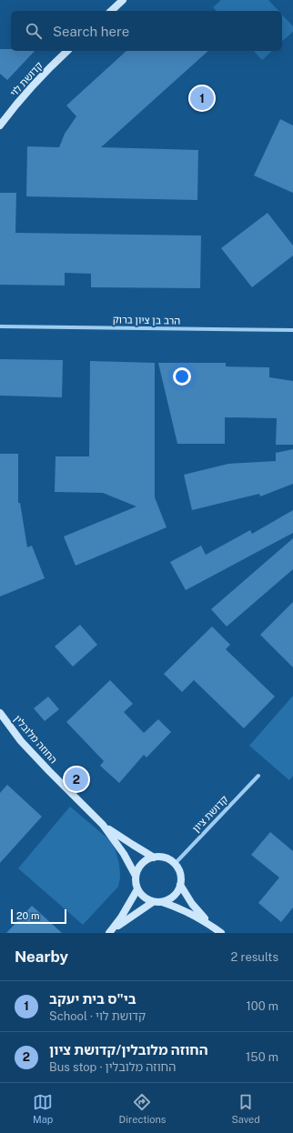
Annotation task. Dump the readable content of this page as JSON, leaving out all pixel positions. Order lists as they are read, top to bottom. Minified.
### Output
{"streets":{"street":["קדושת לוי","הרב בן ציון ברוק","החוזה מלובלין","קדושת ציון"]},"crossings":[["החוזה מלובלין","קדושת ציון"]],"scale_bar":"20 m","page":{"search":"Search here","pins":["1","2"],"scale":"20 m","heading":["Nearby","2 results"],"list":[{"mark":"1","name":"בי\"ס בית יעקב","note":"School · קדושת לוי","value":"100 m"},{"mark":"2","name":"החוזה מלובלין/קדושת ציון","note":"Bus stop · החוזה מלובלין","value":"150 m"}],"nav":["Map","Directions","Saved"]}}
